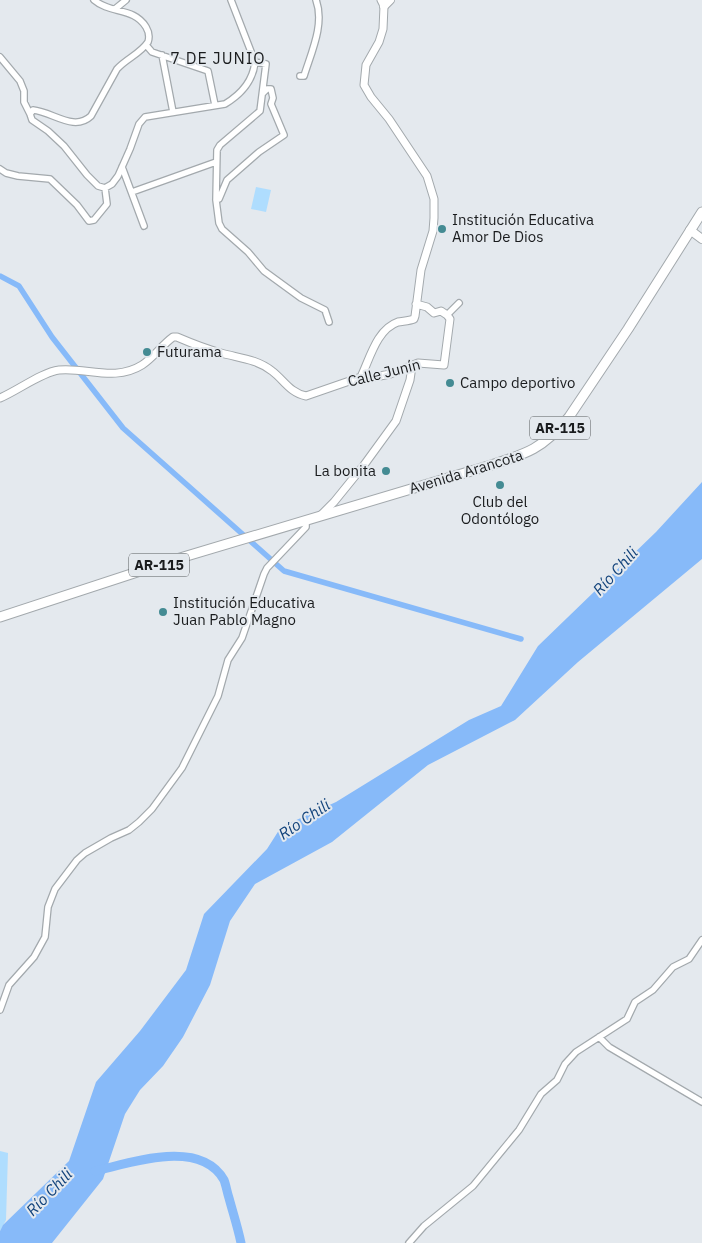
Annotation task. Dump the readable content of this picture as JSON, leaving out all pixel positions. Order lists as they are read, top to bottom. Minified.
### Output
{"streets":{"main road":["AR-115","Avenida Arancota"],"street":["Calle Junín"]},"crossings":[["AR-115","Avenida Arancota"]],"districts":["7 DE JUNIO"],"water":["Río Chili"],"places":["Institución Educativa Amor De Dios","Futurama","Campo deportivo","La bonita","Club del Odontólogo","Institución Educativa Juan Pablo Magno"]}
